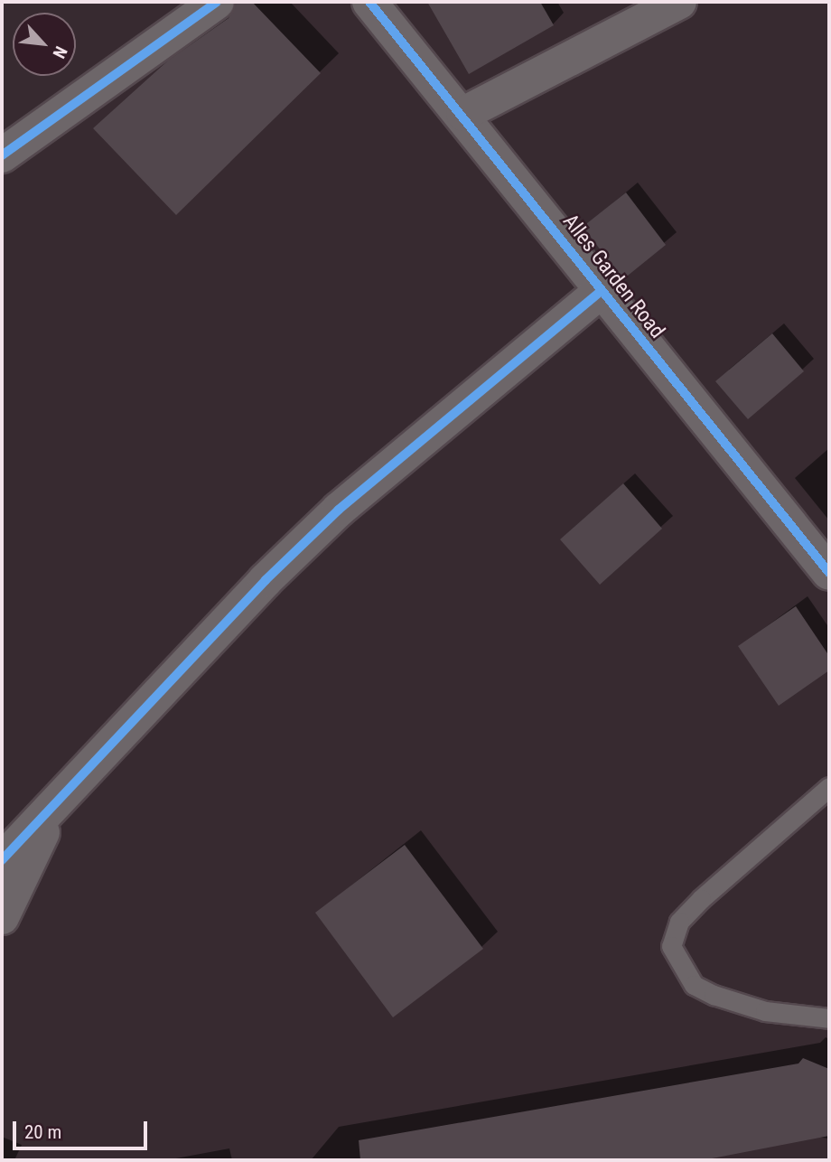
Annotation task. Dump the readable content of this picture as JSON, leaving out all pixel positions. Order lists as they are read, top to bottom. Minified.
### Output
{"streets":{"street":["Alles Garden Road"]},"scale_bar":"20 m","north":"bottom right"}
